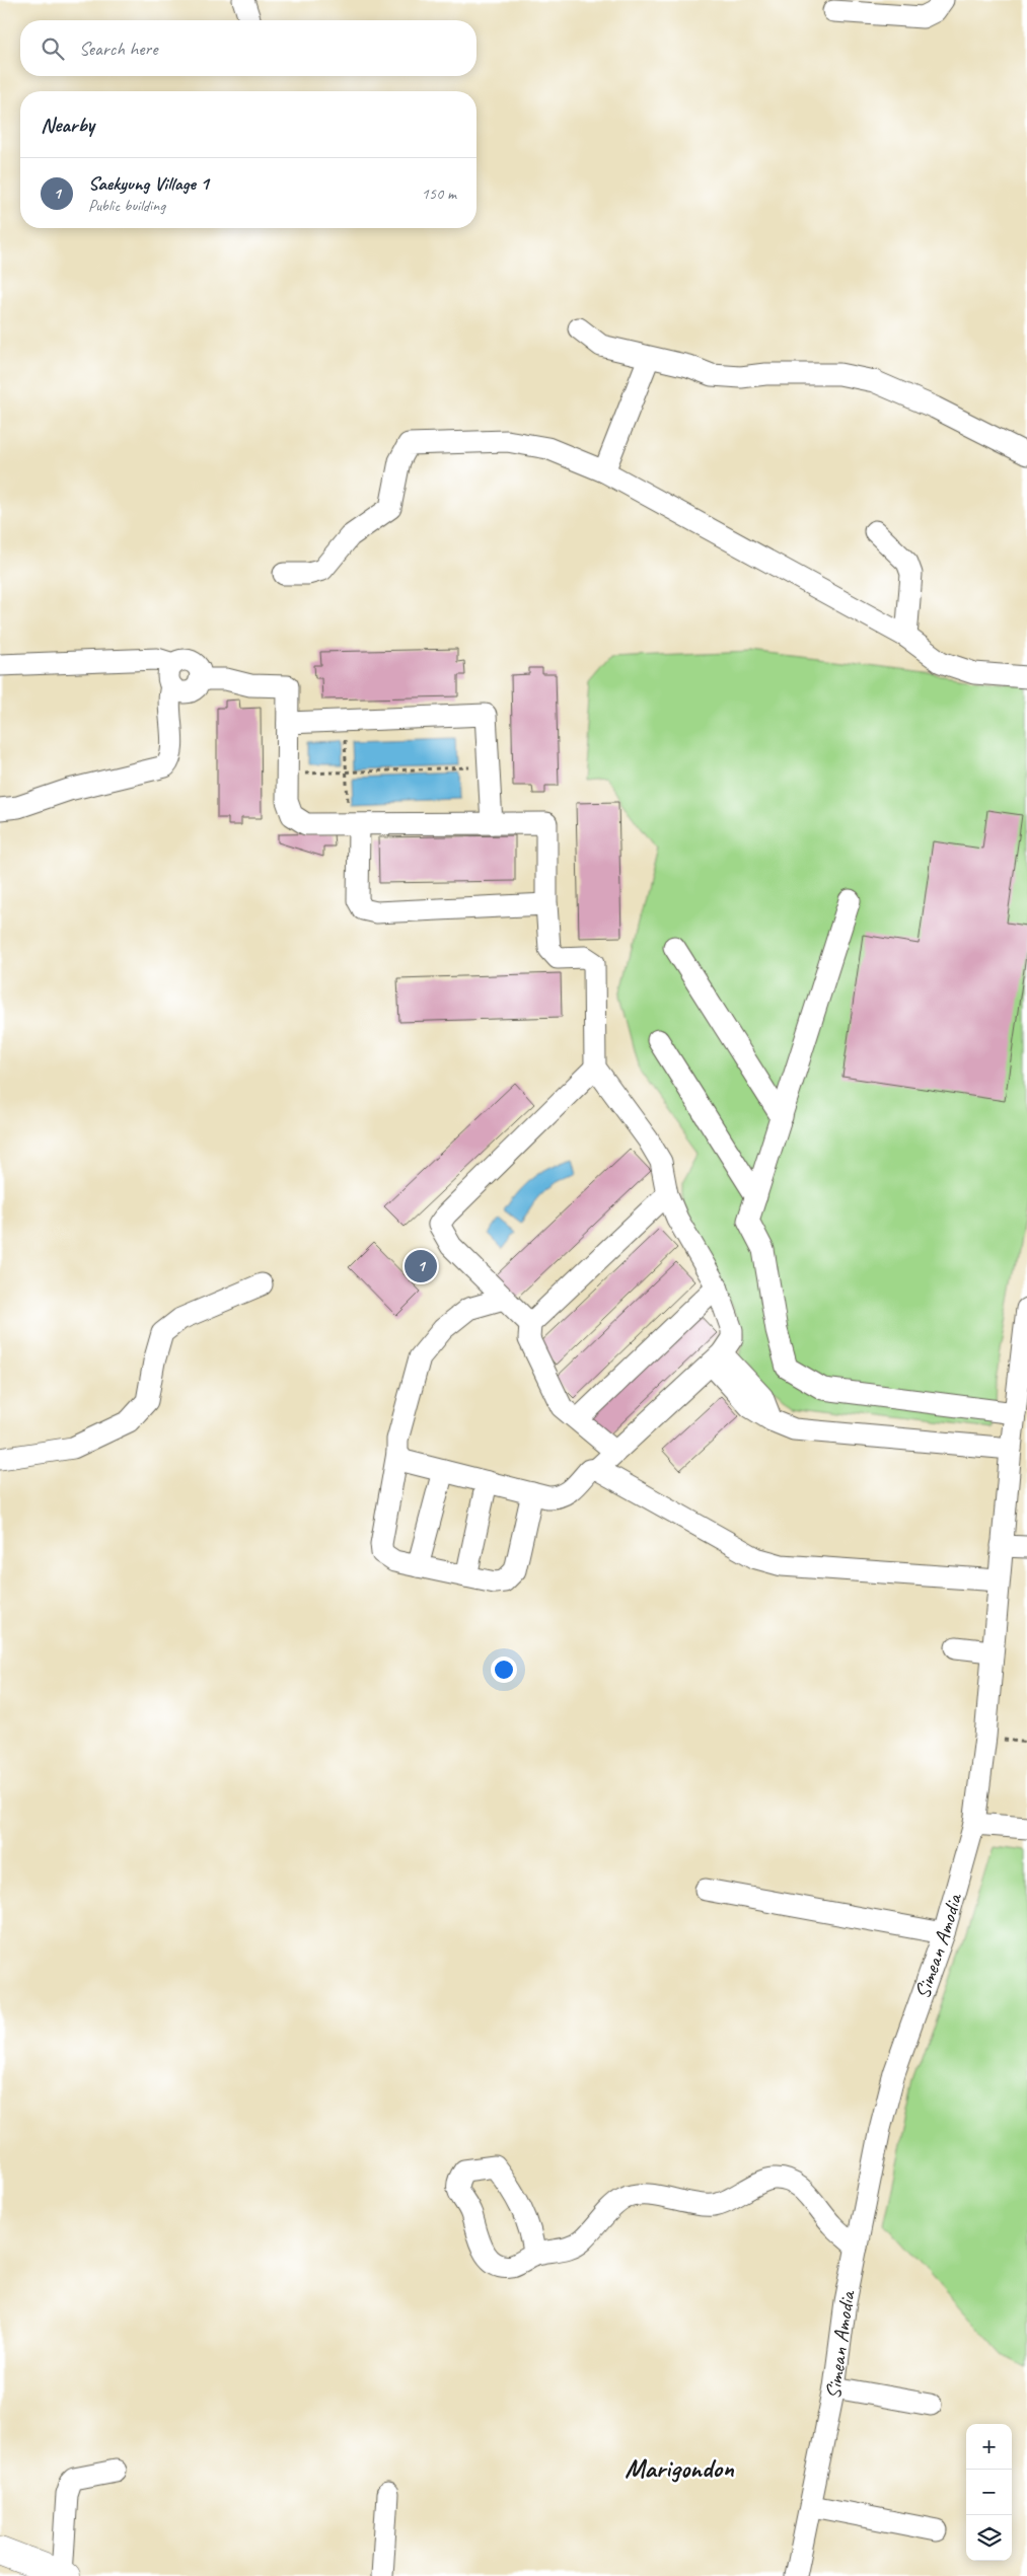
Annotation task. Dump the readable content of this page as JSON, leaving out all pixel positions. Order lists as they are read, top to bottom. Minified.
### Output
{"streets":{"street":["Simean Amodia"]},"districts":["Marigondon"],"page":{"search":"Search here","heading":"Nearby","list":[{"mark":"1","name":"Saekyung Village 1","note":"Public building","value":"150 m"}],"pins":"1","map_buttons":["+","−"]}}
